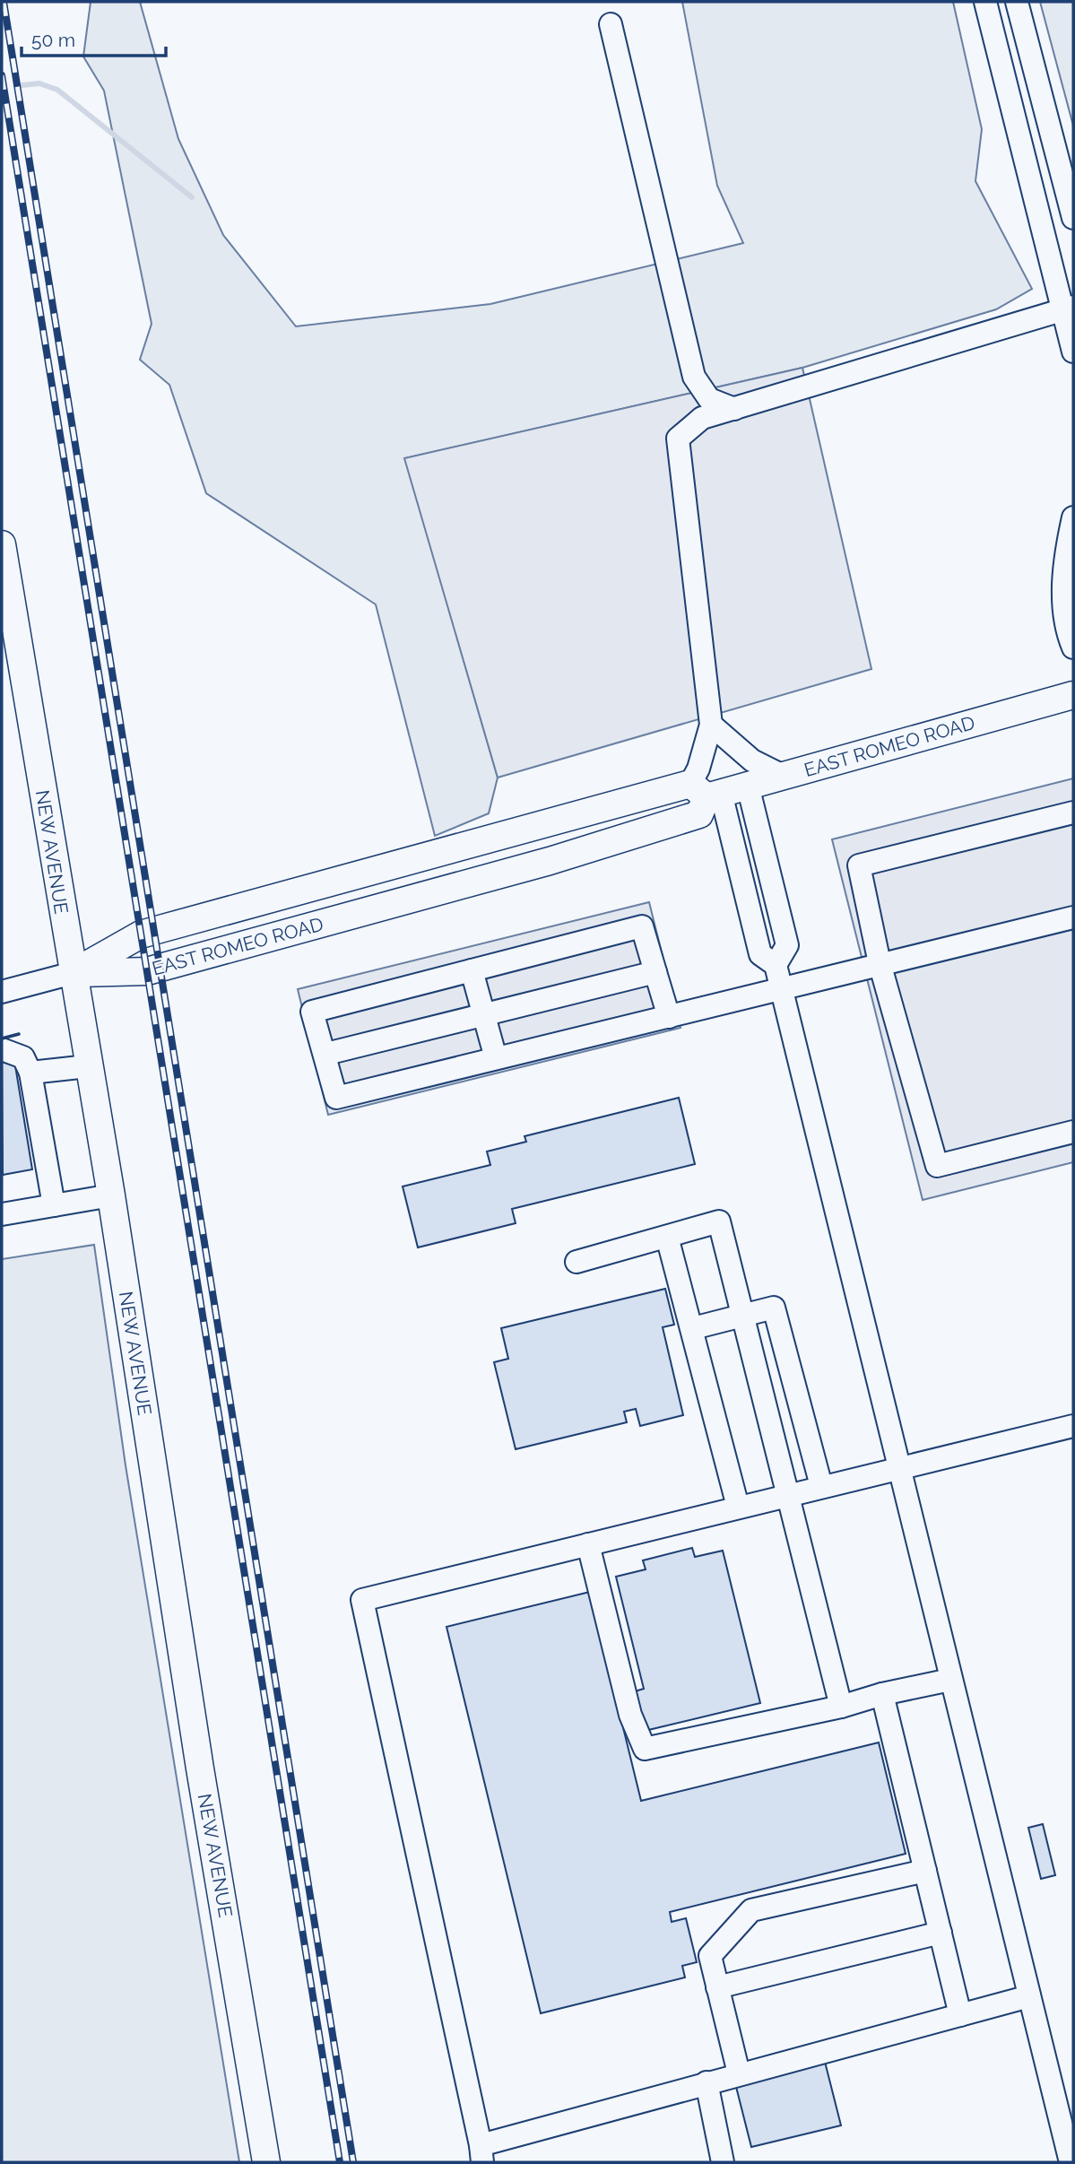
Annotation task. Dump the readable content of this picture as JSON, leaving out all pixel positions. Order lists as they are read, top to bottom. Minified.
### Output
{"streets":{"main road":["EAST ROMEO ROAD","NEW AVENUE"]},"crossings":[["EAST ROMEO ROAD","NEW AVENUE"]],"scale_bar":"50 m"}
